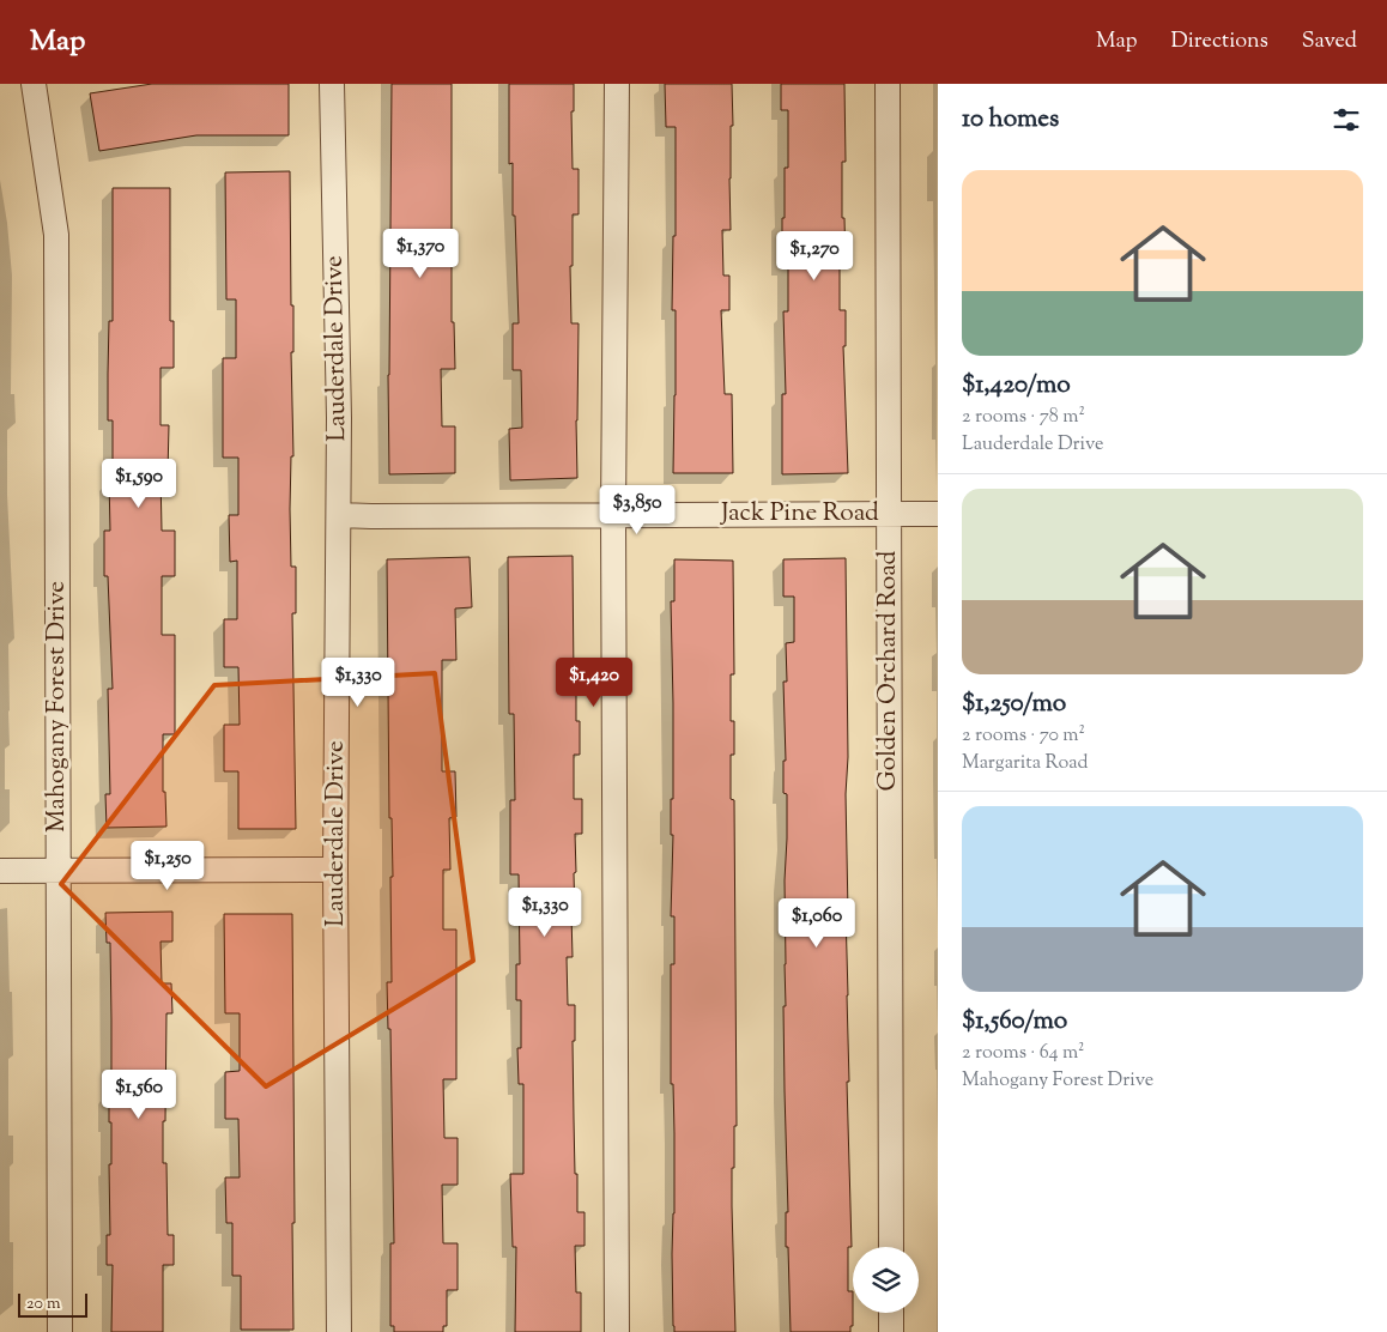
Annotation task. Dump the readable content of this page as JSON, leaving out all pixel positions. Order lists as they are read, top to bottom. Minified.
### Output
{"streets":{"street":["Lauderdale Drive","Jack Pine Road","Golden Orchard Road","Mahogany Forest Drive"]},"crossings":[["Lauderdale Drive","Jack Pine Road"],["Jack Pine Road","Golden Orchard Road"]],"scale_bar":"20 m","page":{"header":"Map","nav":["Map","Directions","Saved"],"heading":"10 homes","list":[{"name":"$1,420/mo","note":"2 rooms · 78 m² · Lauderdale Drive"},{"name":"$1,250/mo","note":"2 rooms · 70 m² · Margarita Road"},{"name":"$1,560/mo","note":"2 rooms · 64 m² · Mahogany Forest Drive"}],"price":["$1,370","$1,270","$1,590","$3,850","$1,330","$1,420","$1,250","$1,330","$1,060","$1,560"],"scale":"20 m"}}
